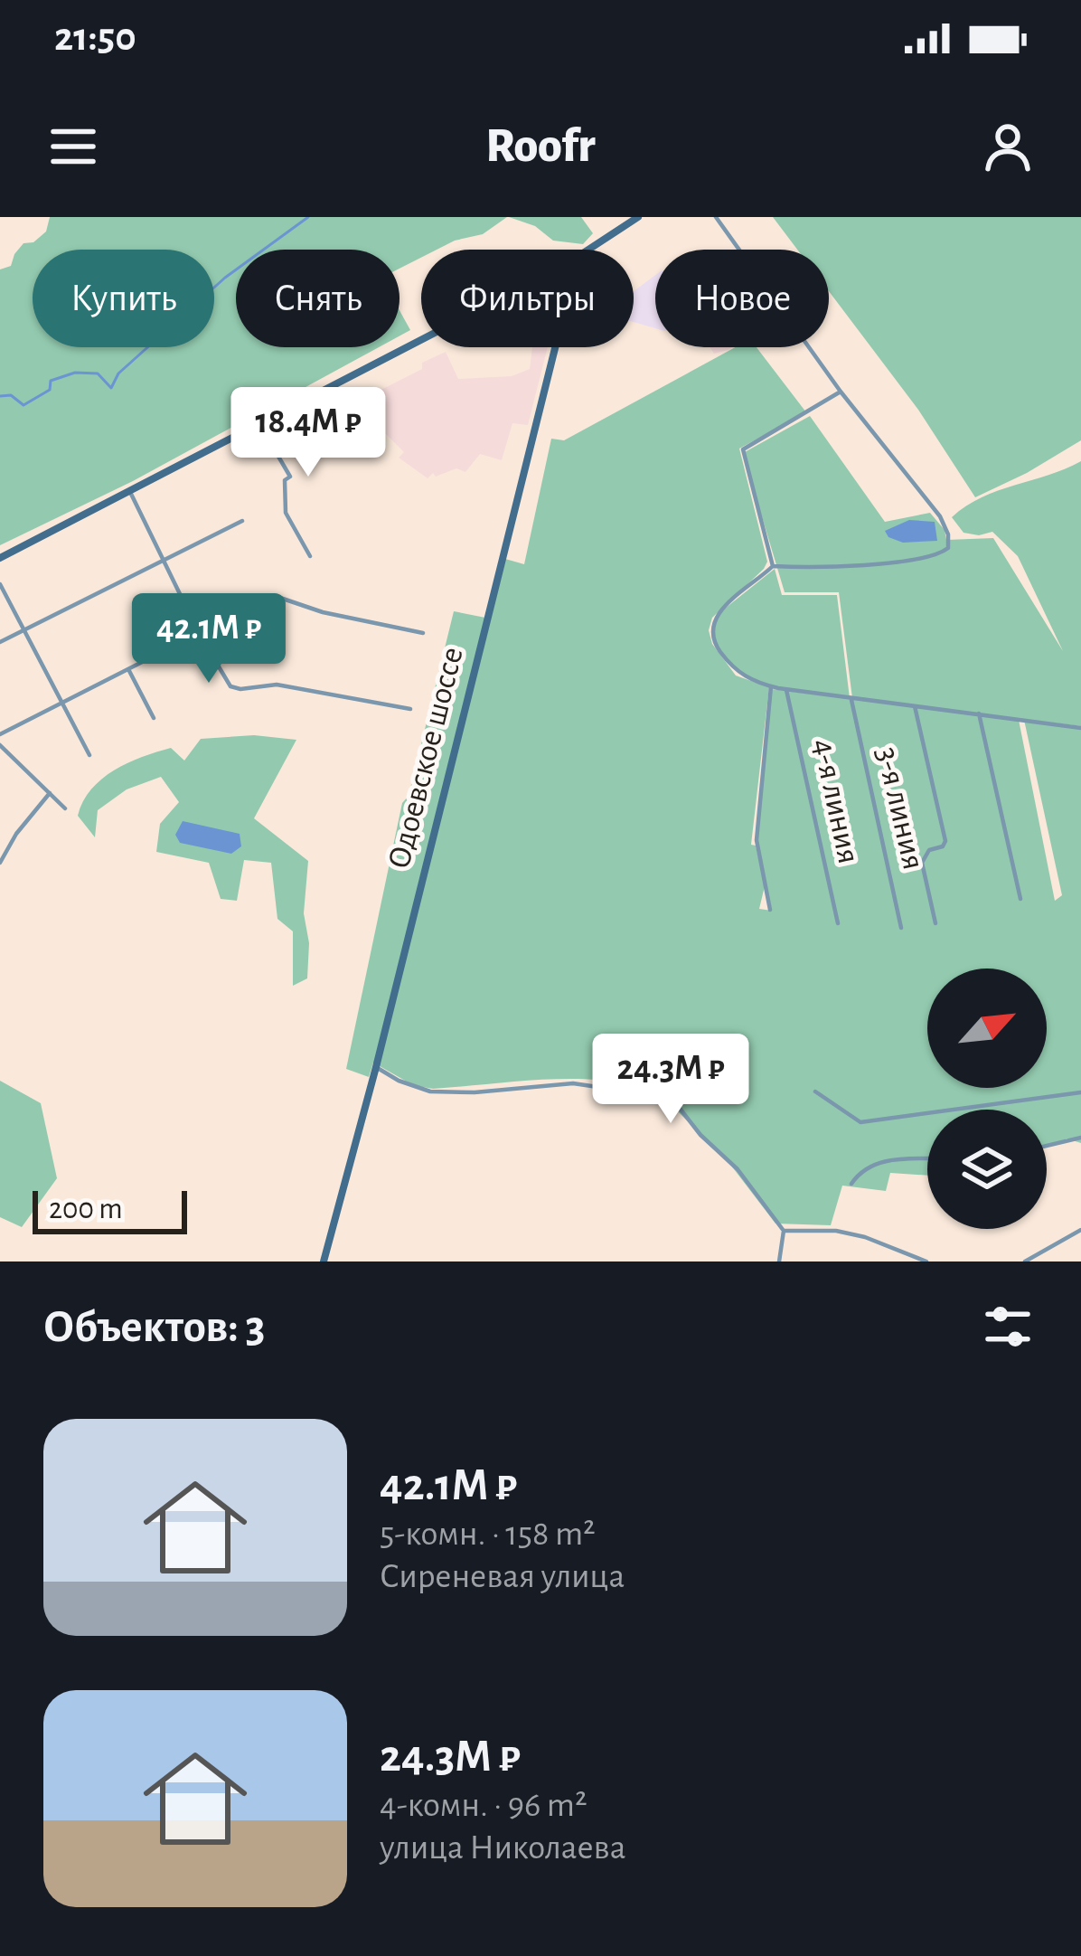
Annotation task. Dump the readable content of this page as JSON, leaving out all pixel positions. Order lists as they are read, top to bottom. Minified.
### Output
{"streets":{"main road":["Одоевское шоссе"],"street":["4-я линия","3-я линия"]},"scale_bar":"200 m","north":"top right","page":{"status":"21:50","header":"Roofr","chip":["Купить","Снять","Фильтры","Новое"],"price":["18.4M ₽","42.1M ₽","24.3M ₽"],"scale":"200 m","heading":"Объектов: 3","list":[{"name":"42.1M ₽","note":"5-комн. · 158 m² · Сиреневая улица"},{"name":"24.3M ₽","note":"4-комн. · 96 m² · улица Николаева"}]}}
